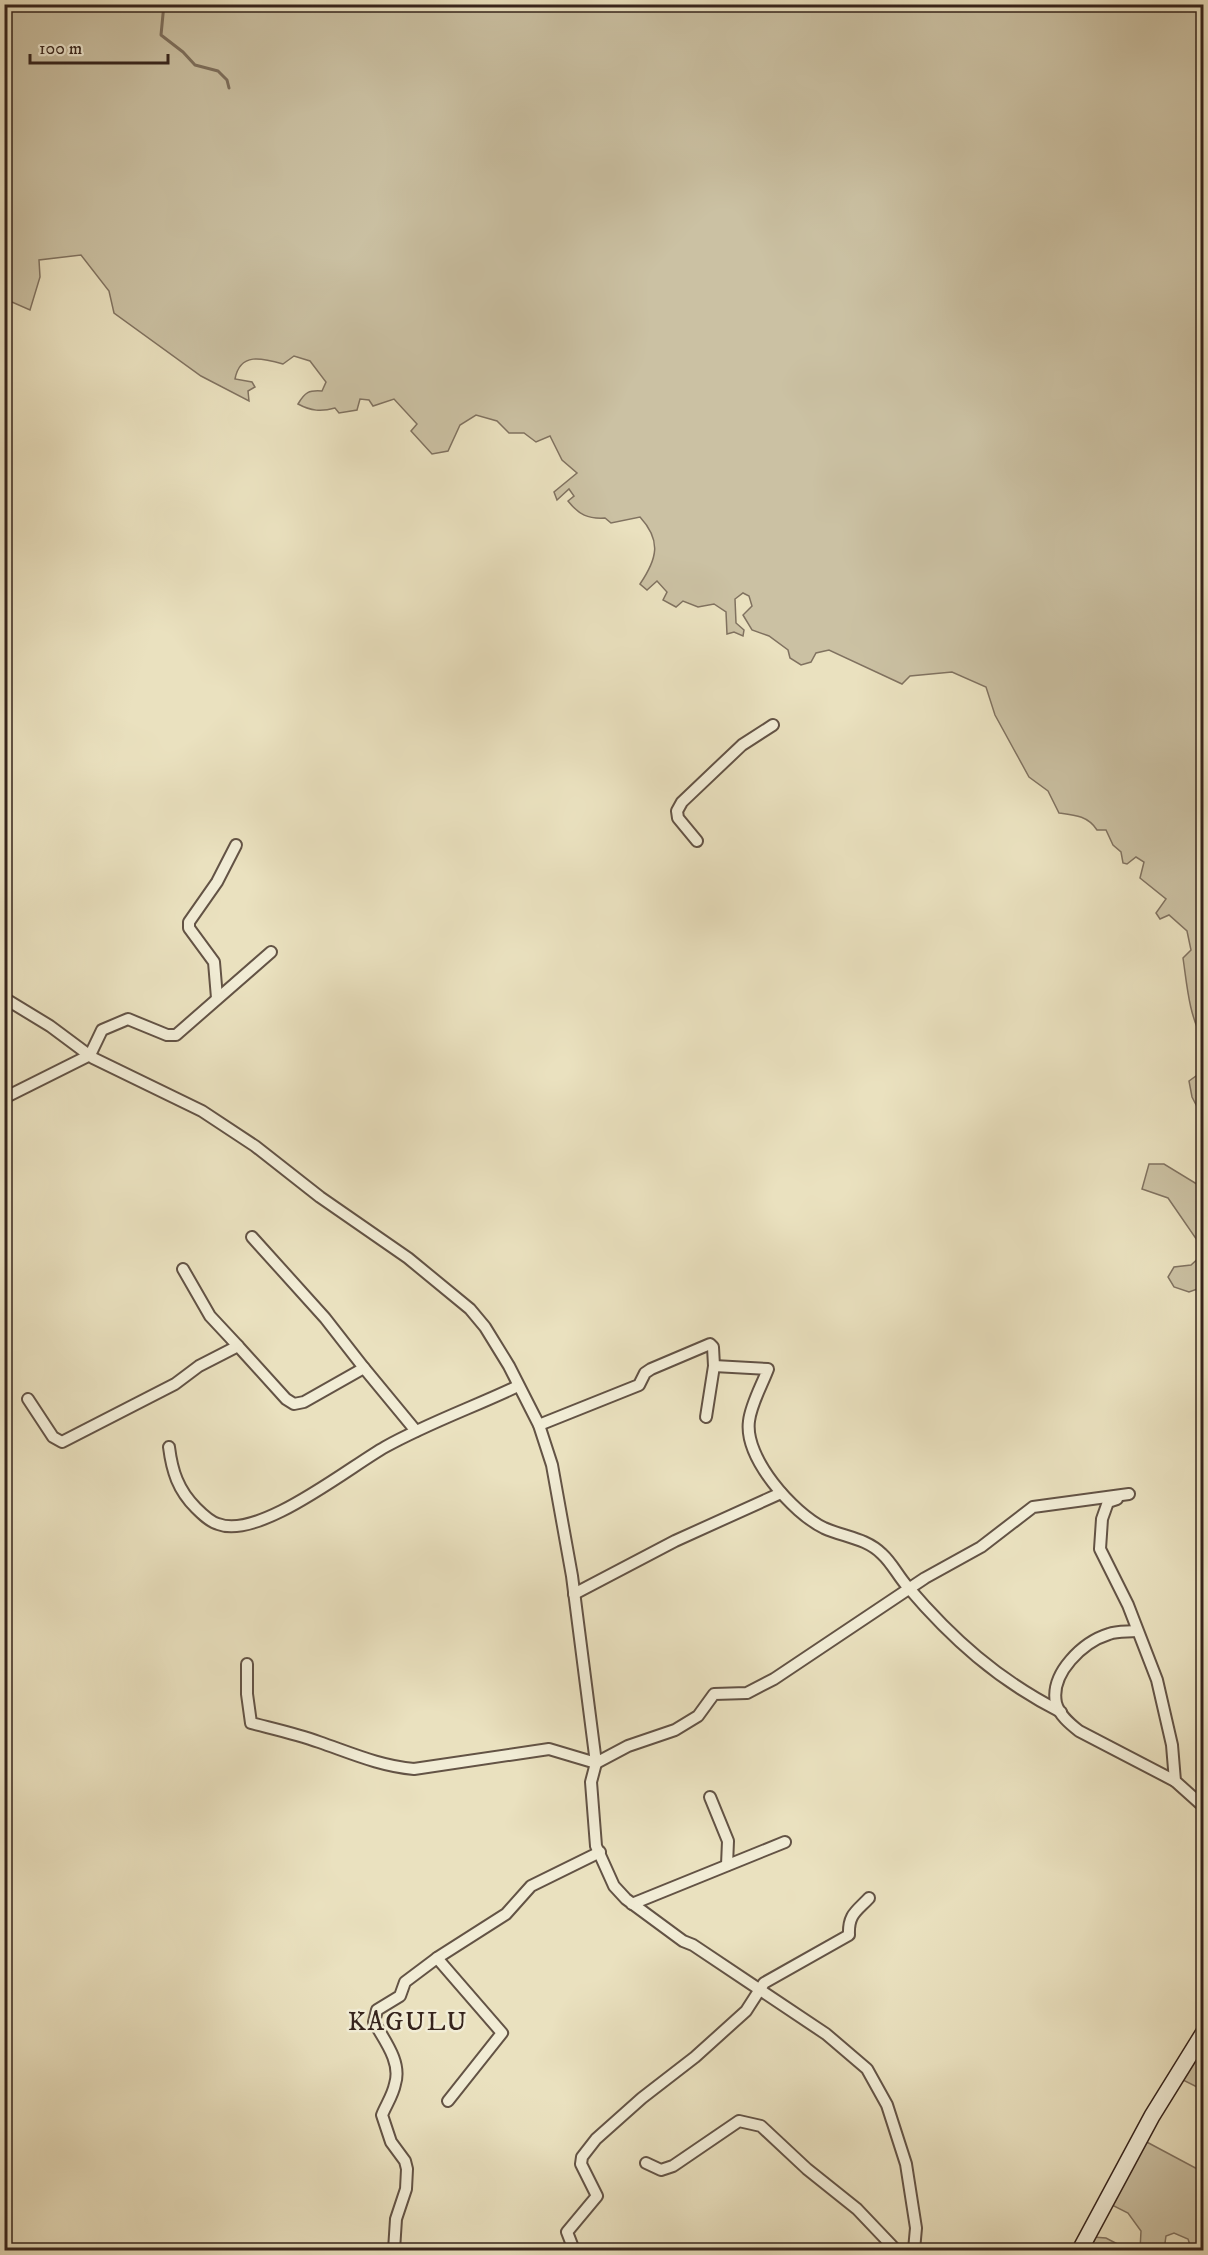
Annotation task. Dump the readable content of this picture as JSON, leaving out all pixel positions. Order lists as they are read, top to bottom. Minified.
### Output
{"districts":["KAGULU"],"scale_bar":"100 m"}
